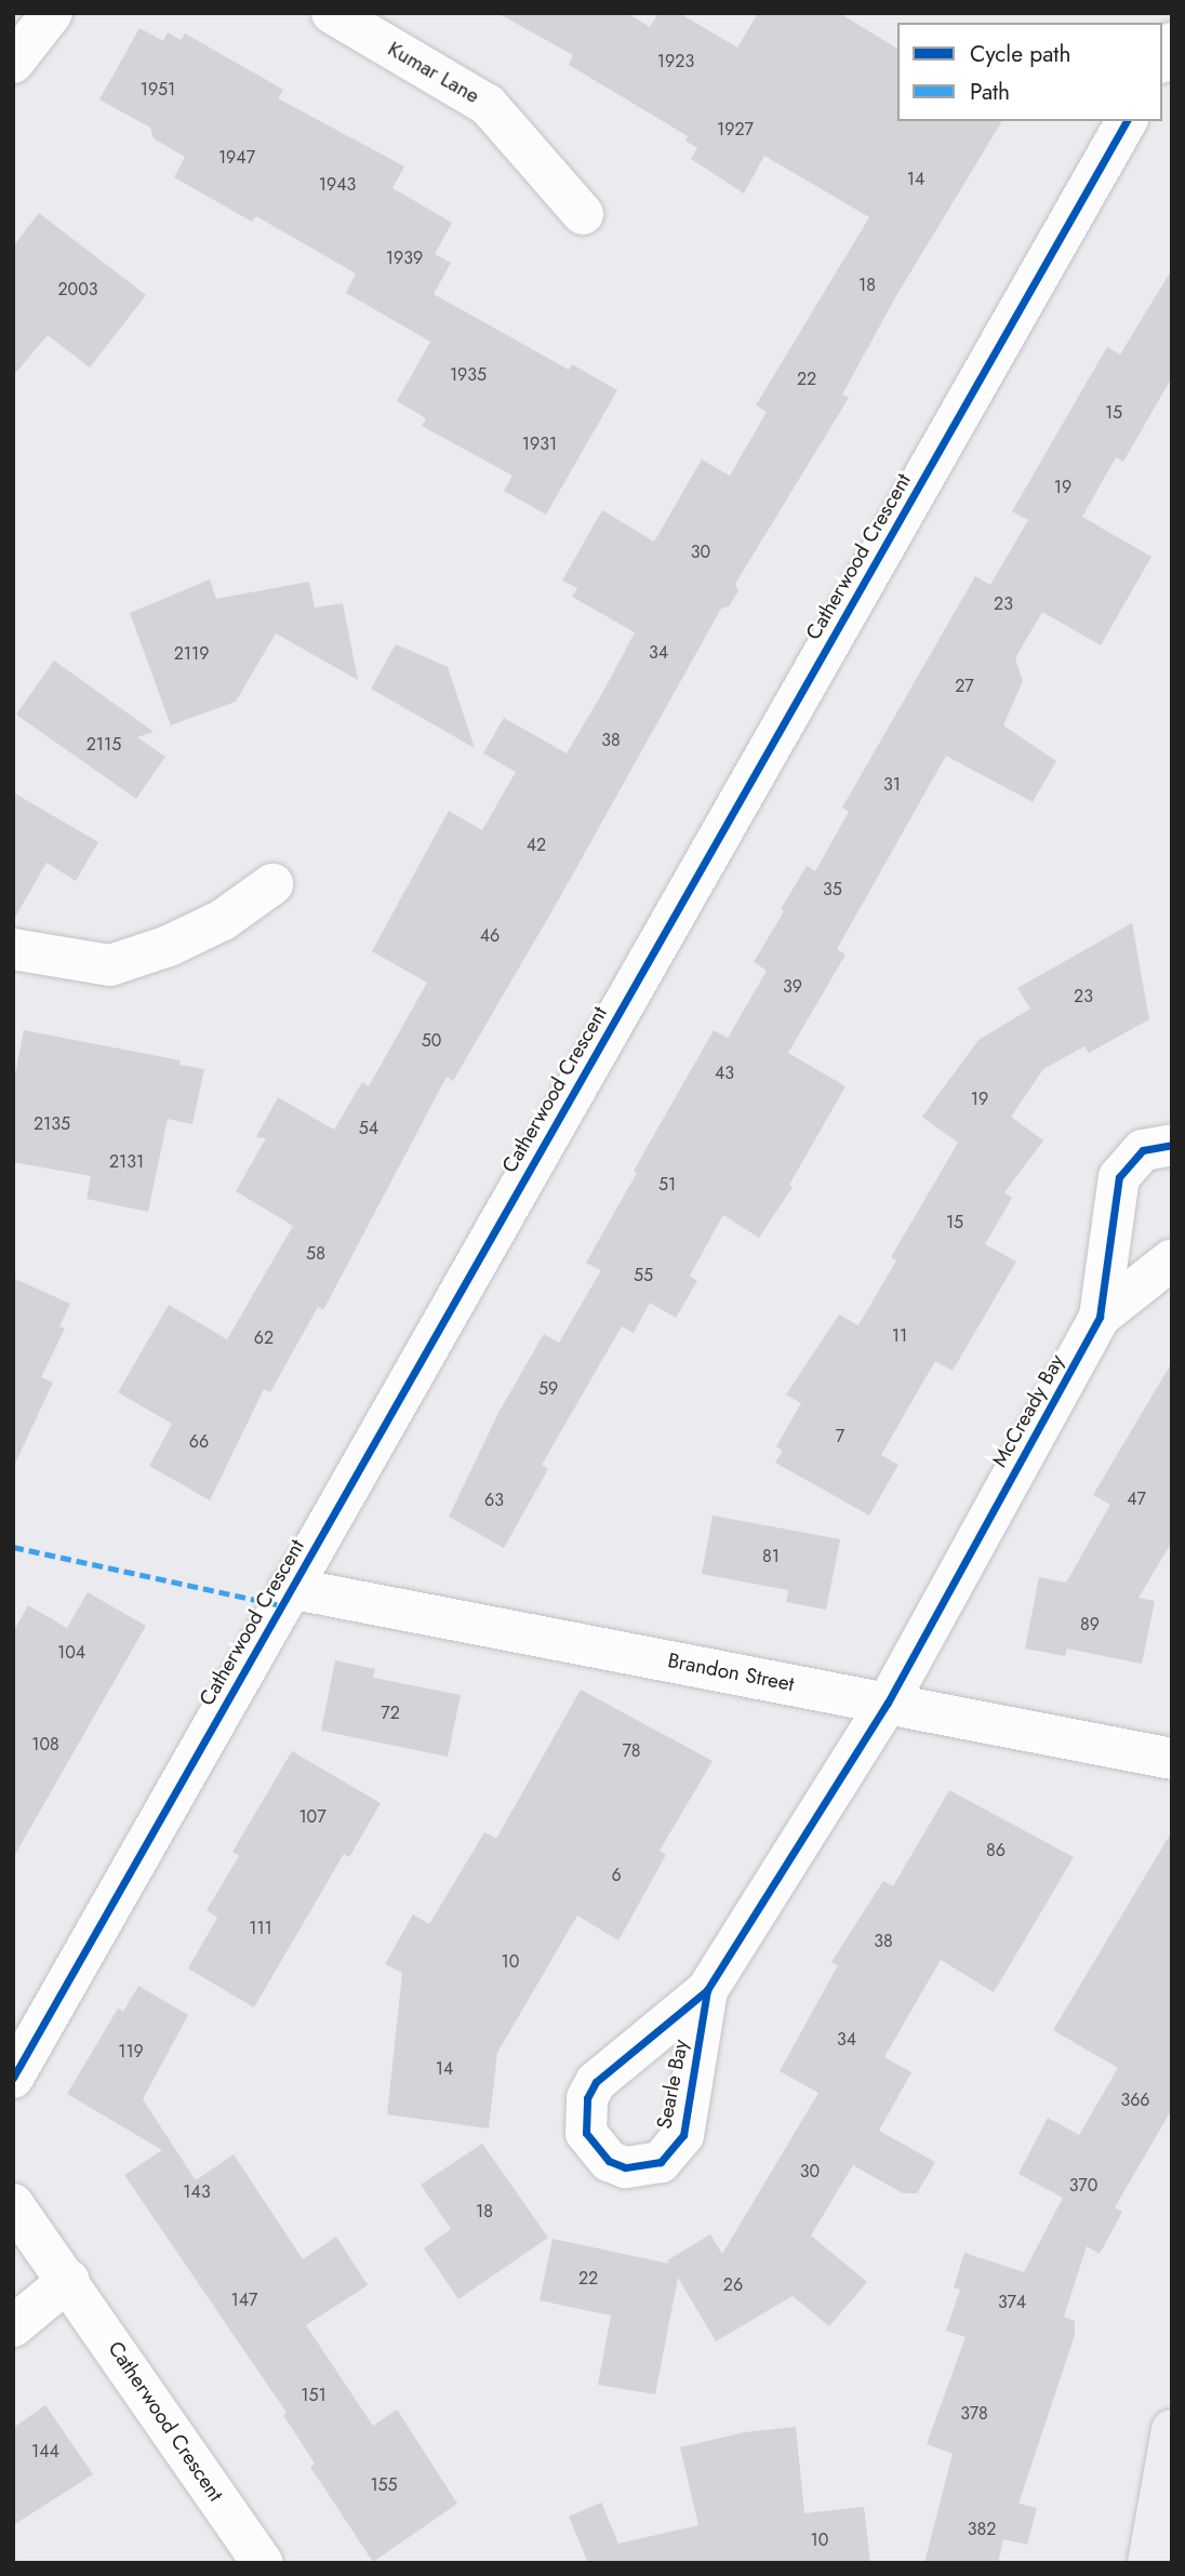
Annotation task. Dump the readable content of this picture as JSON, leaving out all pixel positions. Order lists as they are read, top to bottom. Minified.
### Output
{"streets":{"street":["Kumar Lane","Catherwood Crescent","McCready Bay","Brandon Street"],"cycle path":["Searle Bay"]},"crossings":[["Catherwood Crescent","Brandon Street"],["McCready Bay","Brandon Street"]],"house_numbers":["1923","1951","1927","1947","14","1943","1939","18","2003","1935","22","15","1931","19","30","23","34","2119","27","38","2115","31","42","35","46","39","23","50","43","19","2135","54","2131","51","15","58","55","11","62","59","7","66","47","63","81","89","104","72","108","78","107","86","6","111","38","10","34","119","14","366","30","370","143","18","22","26","147","374","151","378","144","155","382","10"],"legend":["Cycle path","Path"]}
